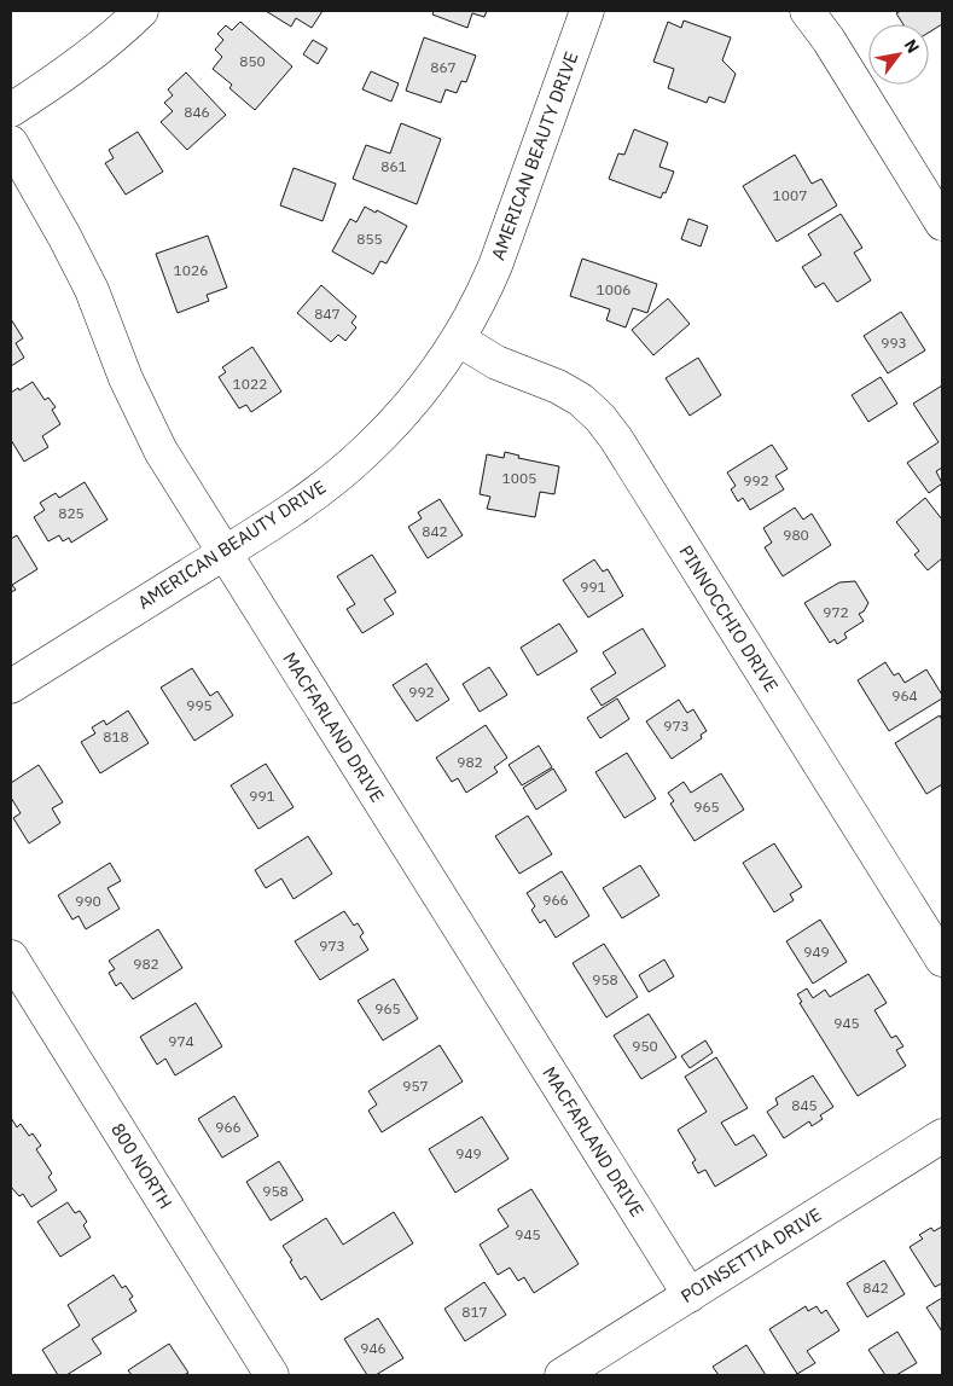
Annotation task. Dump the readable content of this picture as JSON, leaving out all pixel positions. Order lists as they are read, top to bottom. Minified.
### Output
{"streets":{"street":["AMERICAN BEAUTY DRIVE","PINNOCCHIO DRIVE","MACFARLAND DRIVE","800 NORTH","POINSETTIA DRIVE"]},"crossings":[["AMERICAN BEAUTY DRIVE","PINNOCCHIO DRIVE"],["AMERICAN BEAUTY DRIVE","MACFARLAND DRIVE"],["MACFARLAND DRIVE","POINSETTIA DRIVE"]],"house_numbers":["850","867","846","861","1007","855","1026","1006","847","993","1022","1005","992","825","842","980","991","972","992","964","995","973","818","982","991","965","966","990","973","949","982","958","965","945","974","950","957","845","966","949","958","945","842","817","946"],"north":"top right"}
